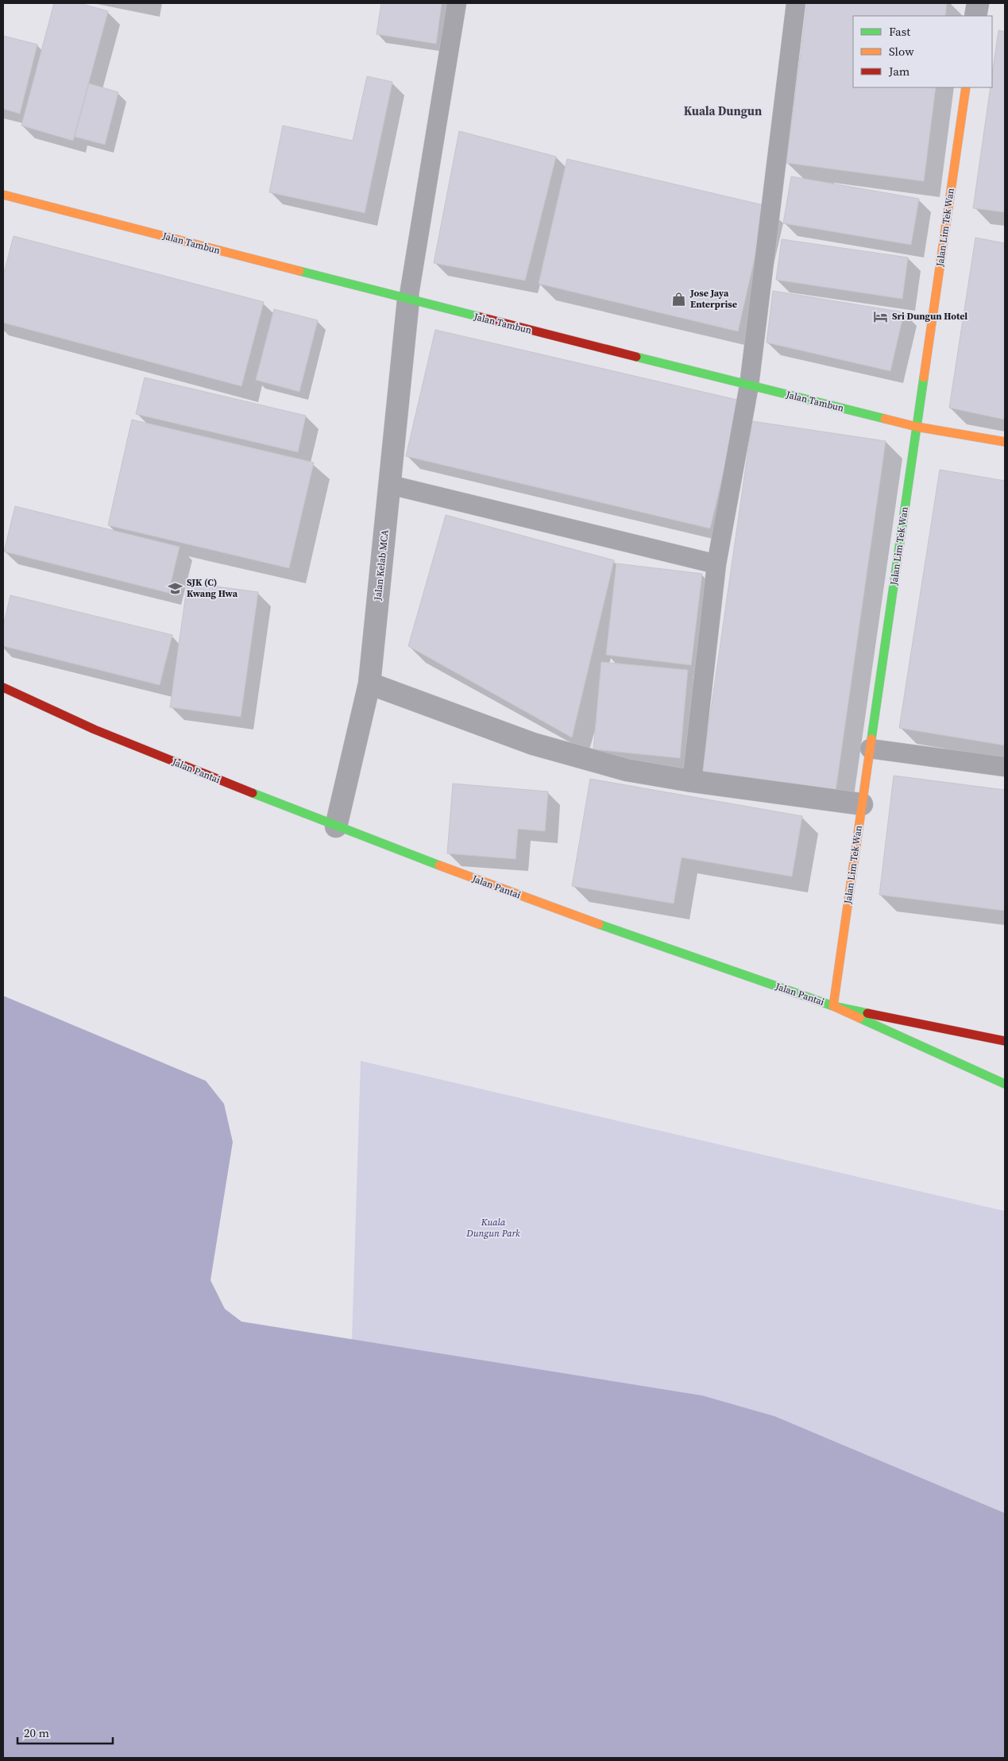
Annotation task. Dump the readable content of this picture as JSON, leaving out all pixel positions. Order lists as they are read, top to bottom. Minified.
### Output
{"streets":{"street":["Jalan Lim Tek Wan","Jalan Tambun","Jalan Kelab MCA","Jalan Pantai"]},"crossings":[["Jalan Lim Tek Wan","Jalan Tambun"],["Jalan Lim Tek Wan","Jalan Pantai"],["Jalan Tambun","Jalan Kelab MCA"],["Jalan Kelab MCA","Jalan Pantai"]],"districts":["Kuala Dungun"],"parks":["Kuala Dungun Park"],"places":{"shop":["Jose Jaya Enterprise"],"hotel":["Sri Dungun Hotel"],"school or university":["SJK (C) Kwang Hwa"]},"legend":["Fast","Slow","Jam"],"scale_bar":"20 m"}
